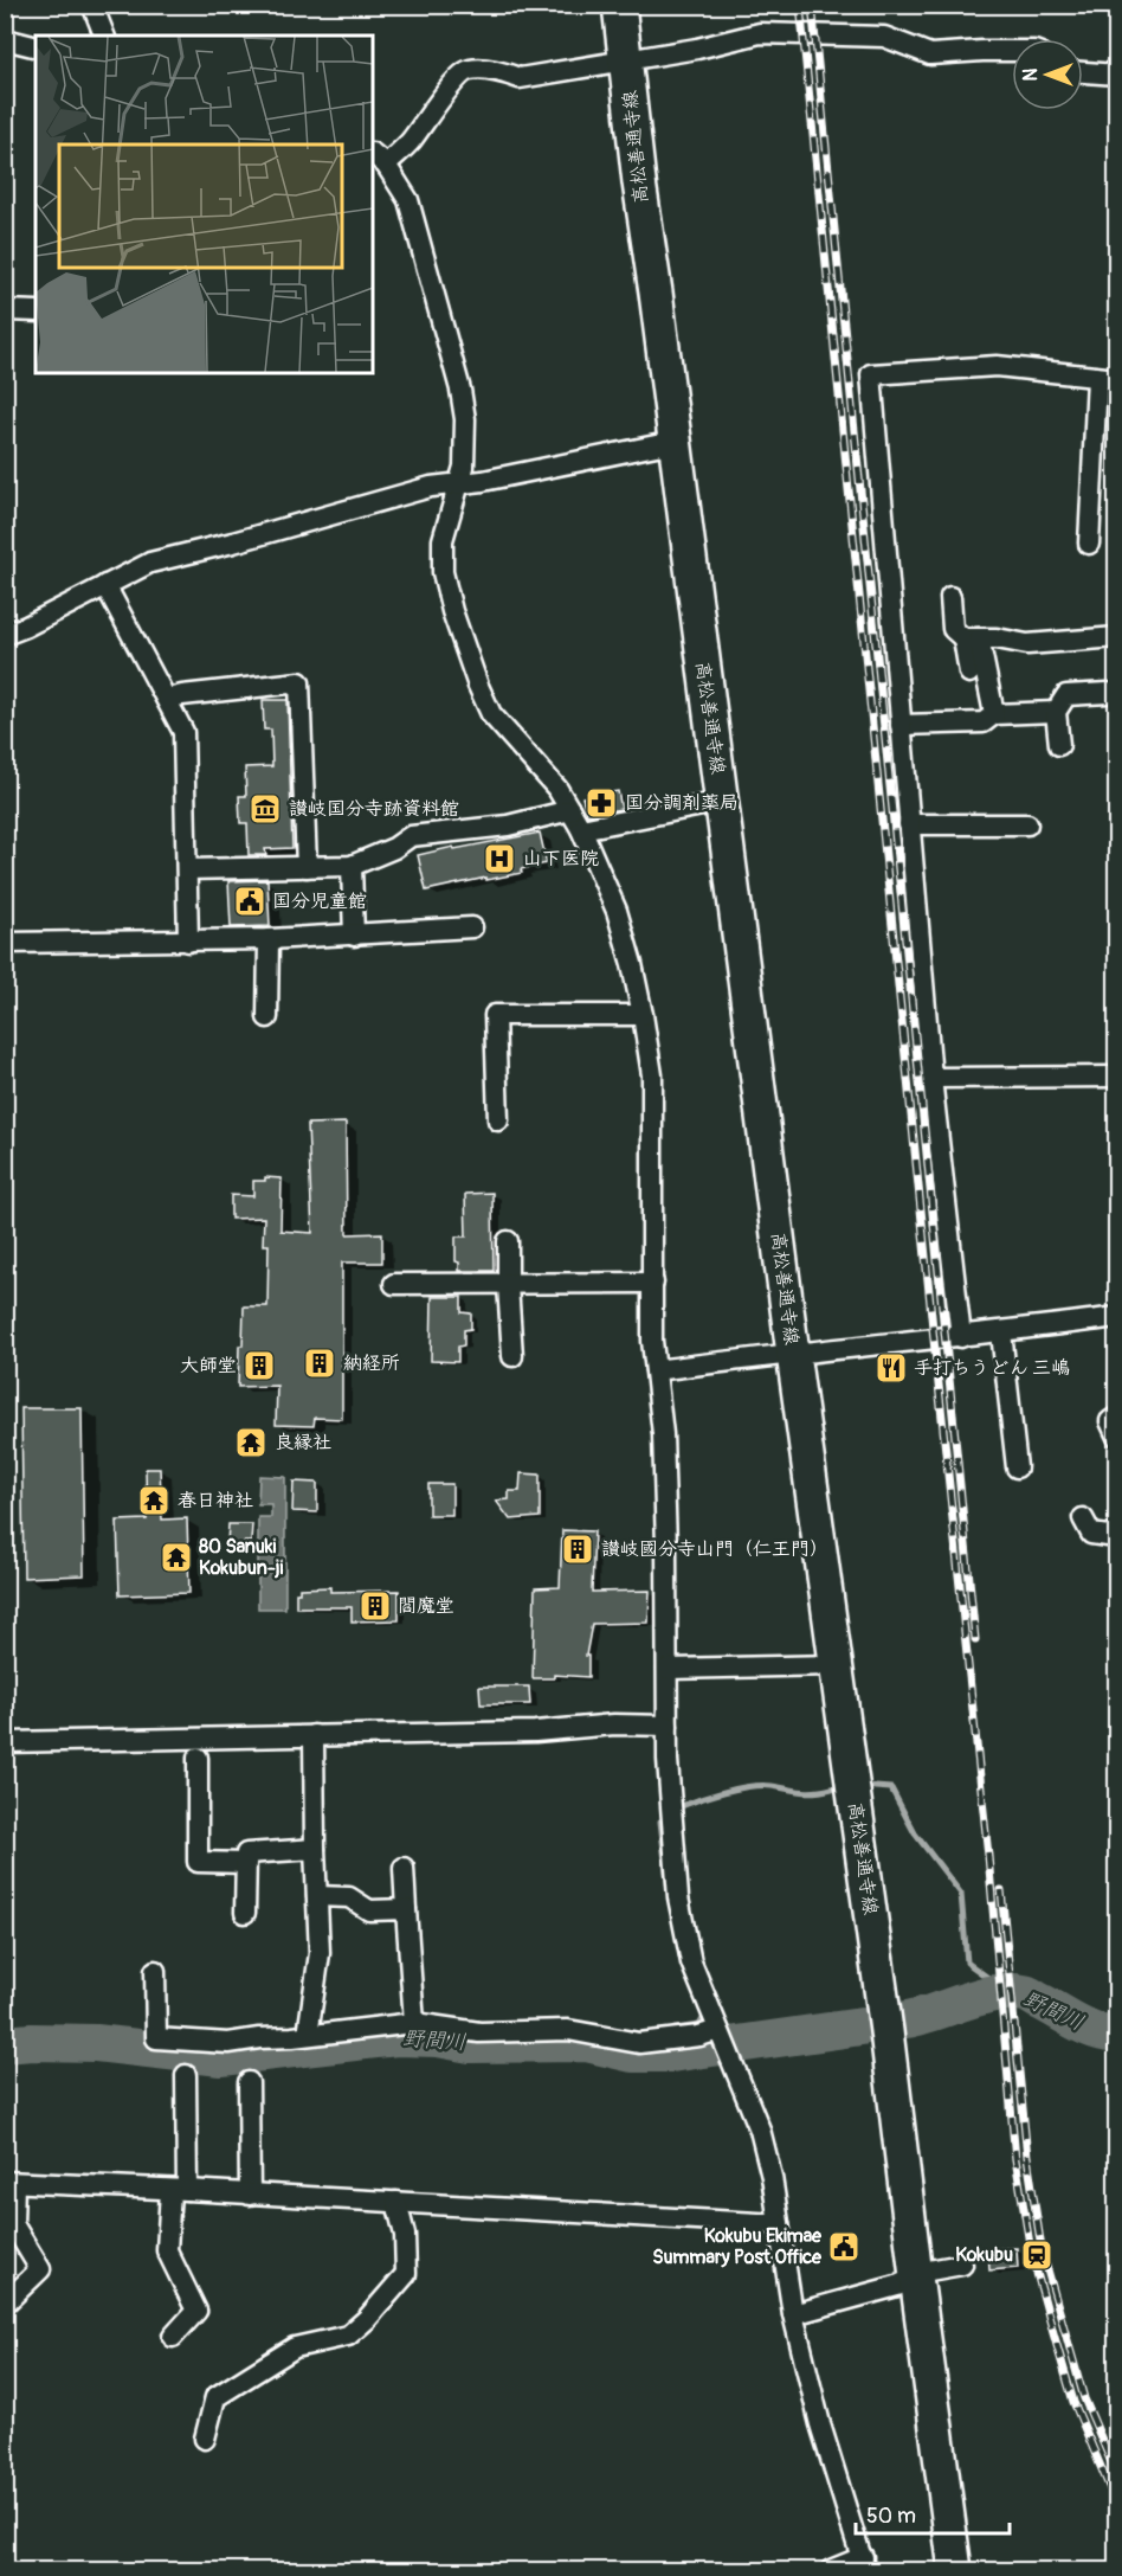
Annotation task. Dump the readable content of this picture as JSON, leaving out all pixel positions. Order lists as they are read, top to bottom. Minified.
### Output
{"streets":{"main road":["高松善通寺線"]},"water":["野間川"],"places":{"pharmacy":["国分調剤薬局"],"museum":["讃岐国分寺跡資料館"],"hospital":["山下医院"],"public building":["国分児童館","Kokubu Ekimae Summary Post Office"],"building":["納経所","大師堂","讃岐國分寺山門（仁王門）","閻魔堂"],"restaurant":["手打ちうどん 三嶋"],"temple":["良縁社","春日神社","80 Sanuki Kokubun-ji"],"station":["Kokubu"]},"scale_bar":"50 m","north":"left"}
